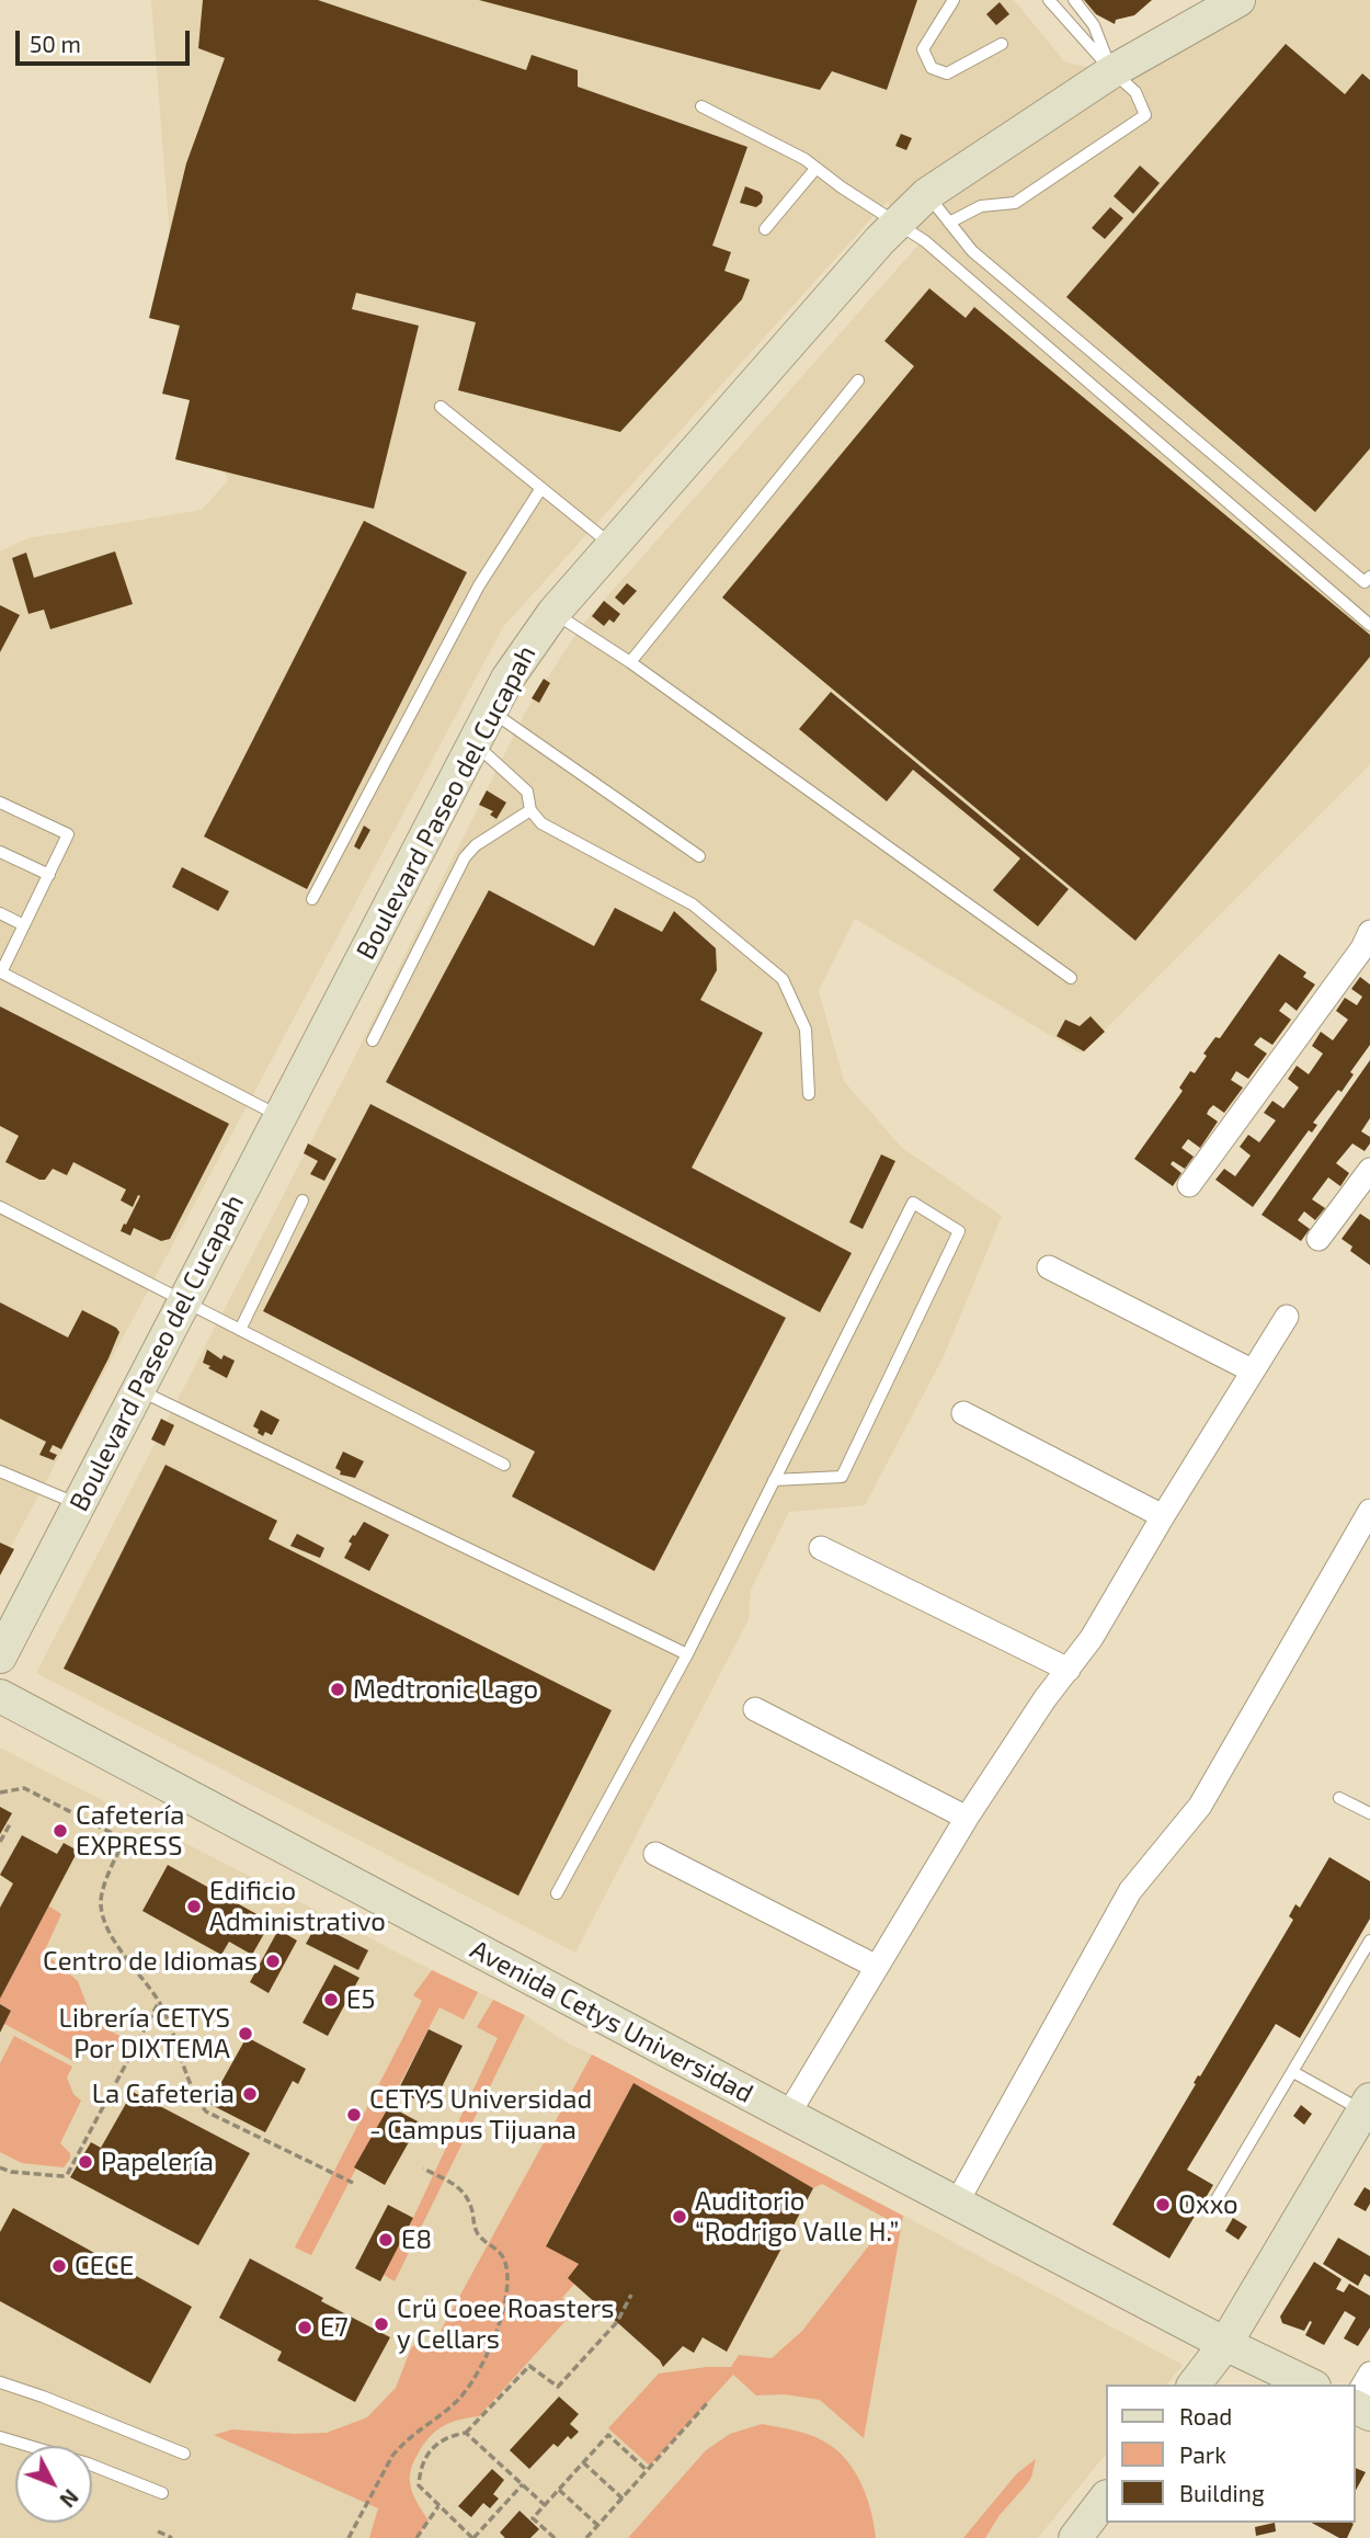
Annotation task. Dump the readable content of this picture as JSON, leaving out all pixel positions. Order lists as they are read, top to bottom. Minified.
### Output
{"streets":{"main road":["Boulevard Paseo del Cucapah","Avenida Cetys Universidad"]},"places":["Medtronic Lago","Cafetería EXPRESS","Edificio Administrativo","Centro de Idiomas","E5","Librería CETYS Por DIXTEMA","La Cafeteria","CETYS Universidad - Campus Tijuana","Papelería","Oxxo","Auditorio “Rodrigo Valle H.”","E8","CECE","Crü Coee Roasters y Cellars","E7"],"legend":["Road","Park","Building"],"scale_bar":"50 m","north":"bottom right"}
